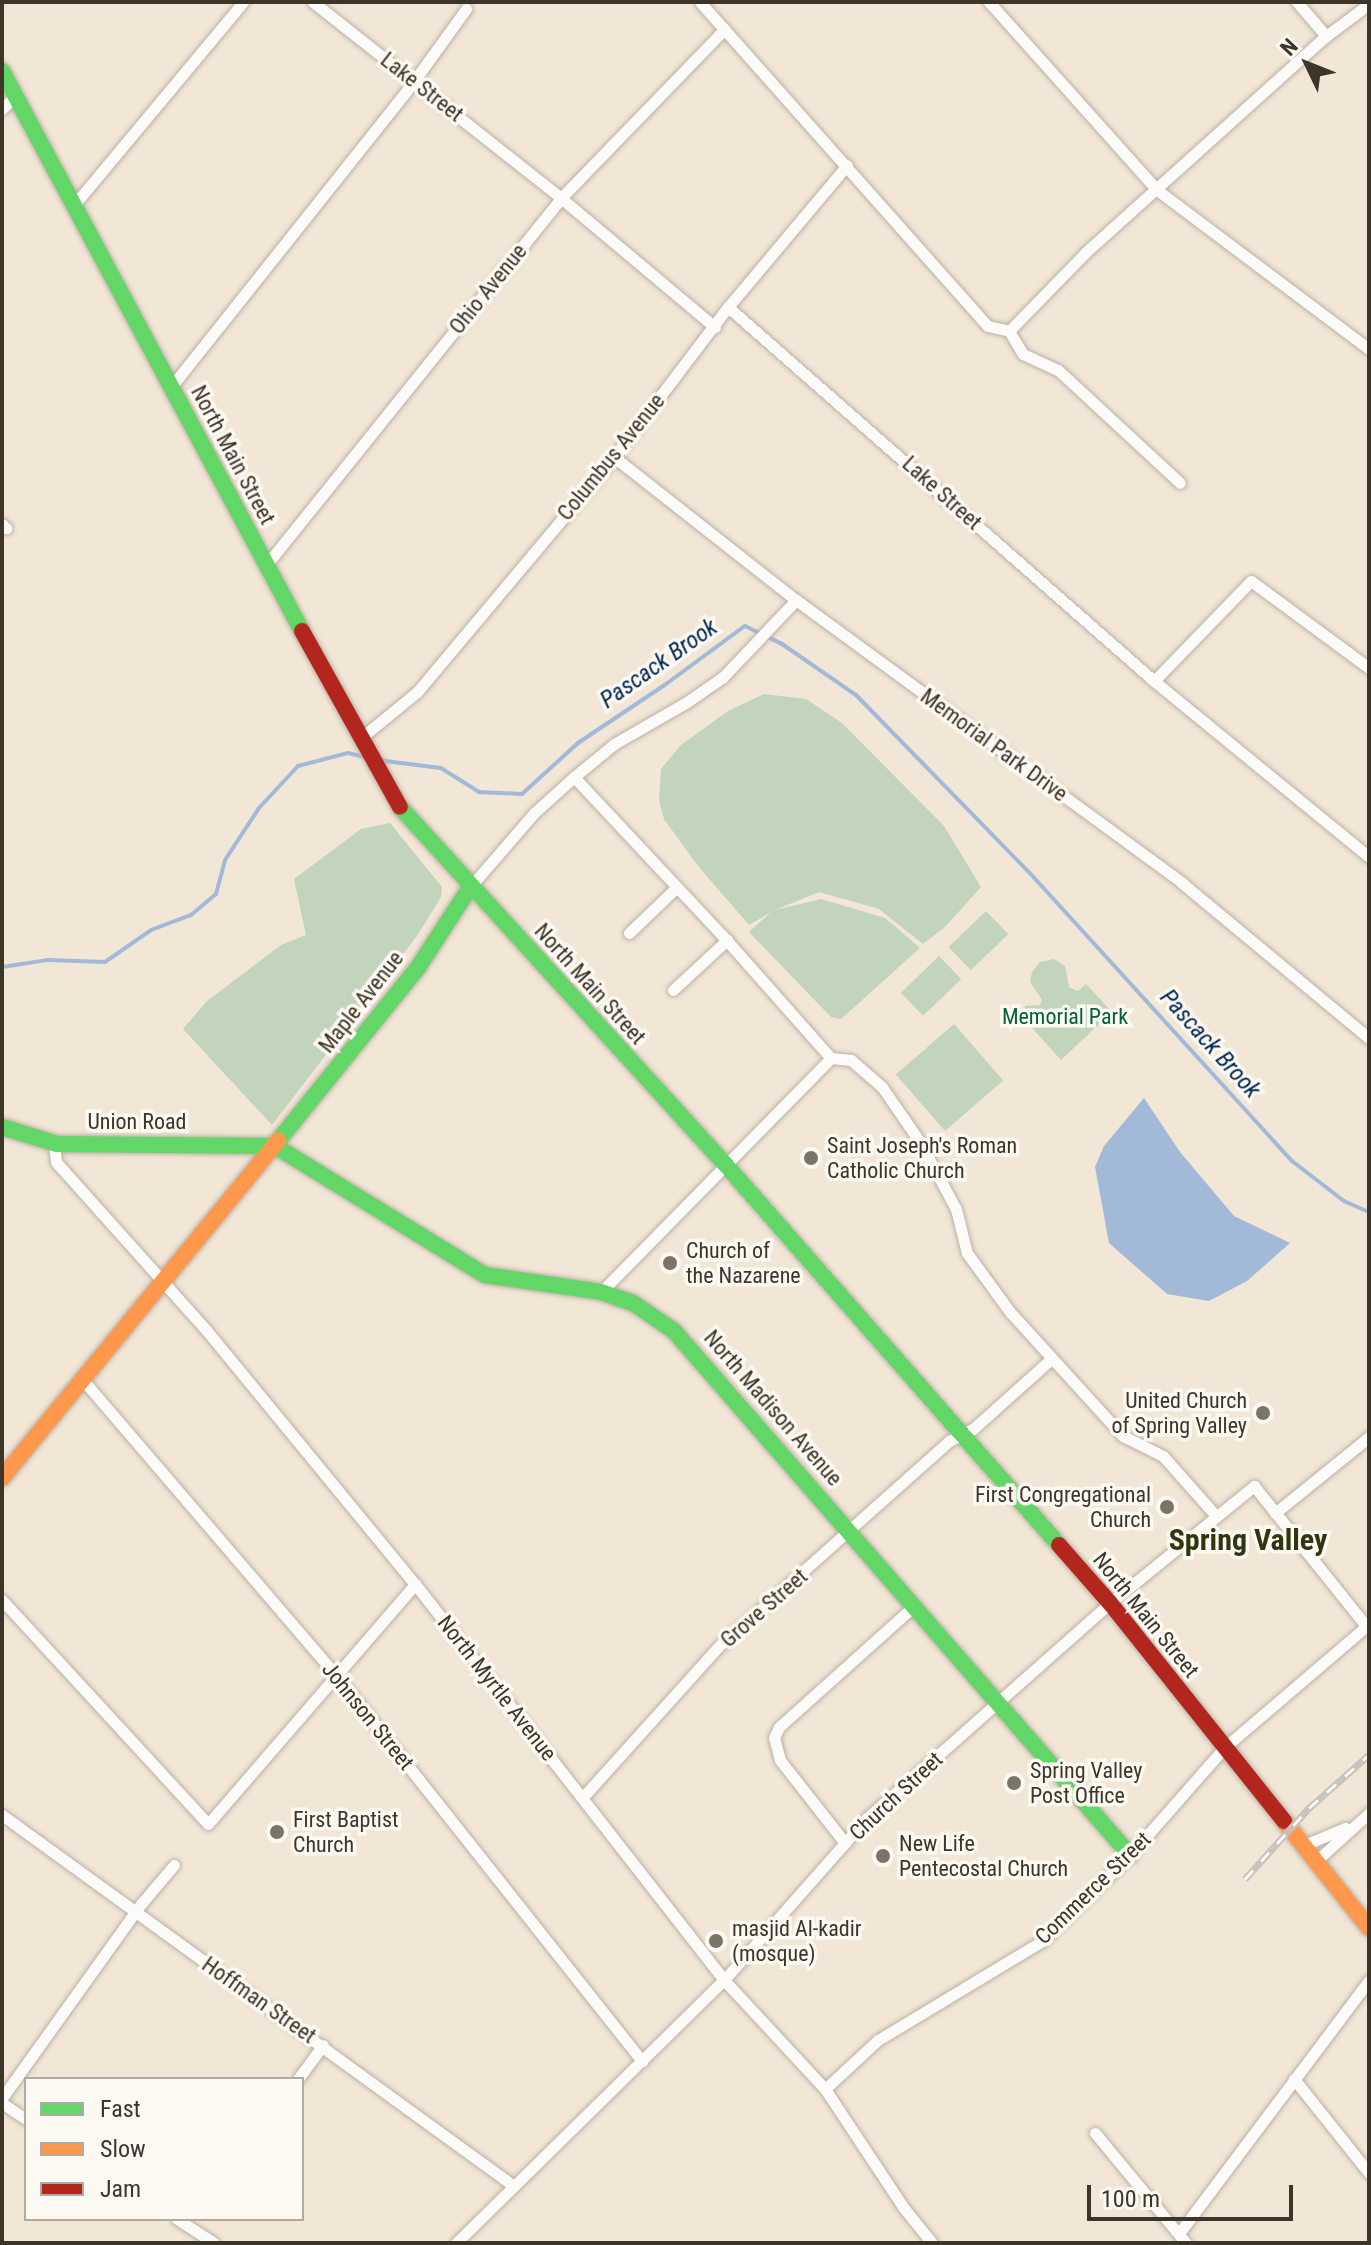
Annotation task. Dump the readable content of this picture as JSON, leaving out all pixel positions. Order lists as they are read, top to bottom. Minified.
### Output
{"streets":{"main road":["North Main Street","Maple Avenue","Union Road","North Madison Avenue"],"street":["Lake Street","Ohio Avenue","Columbus Avenue","Memorial Park Drive","Grove Street","North Myrtle Avenue","Johnson Street","Church Street","Commerce Street","Hoffman Street"]},"crossings":[["Lake Street","Ohio Avenue"],["Lake Street","Columbus Avenue"],["Ohio Avenue","North Main Street"],["North Main Street","Columbus Avenue"],["North Main Street","Maple Avenue"],["North Main Street","Grove Street"],["North Main Street","Church Street"],["North Main Street","Commerce Street"],["Columbus Avenue","Memorial Park Drive"],["Memorial Park Drive","Maple Avenue"],["Maple Avenue","Union Road"],["Maple Avenue","North Madison Avenue"],["Maple Avenue","North Myrtle Avenue"],["Maple Avenue","Johnson Street"],["Union Road","North Madison Avenue"],["Union Road","North Myrtle Avenue"],["North Madison Avenue","Grove Street"],["North Madison Avenue","Church Street"],["North Madison Avenue","Commerce Street"],["Grove Street","North Myrtle Avenue"],["North Myrtle Avenue","Church Street"],["North Myrtle Avenue","Commerce Street"],["Johnson Street","Church Street"],["Church Street","Hoffman Street"]],"districts":["Spring Valley"],"water":["Pascack Brook"],"parks":["Memorial Park"],"places":["Saint Joseph's Roman Catholic Church","Church of the Nazarene","United Church of Spring Valley","First Congregational Church","Spring Valley Post Office","First Baptist Church","New Life Pentecostal Church","masjid Al-kadir (mosque)"],"legend":["Fast","Slow","Jam"],"scale_bar":"100 m","north":"top left"}
